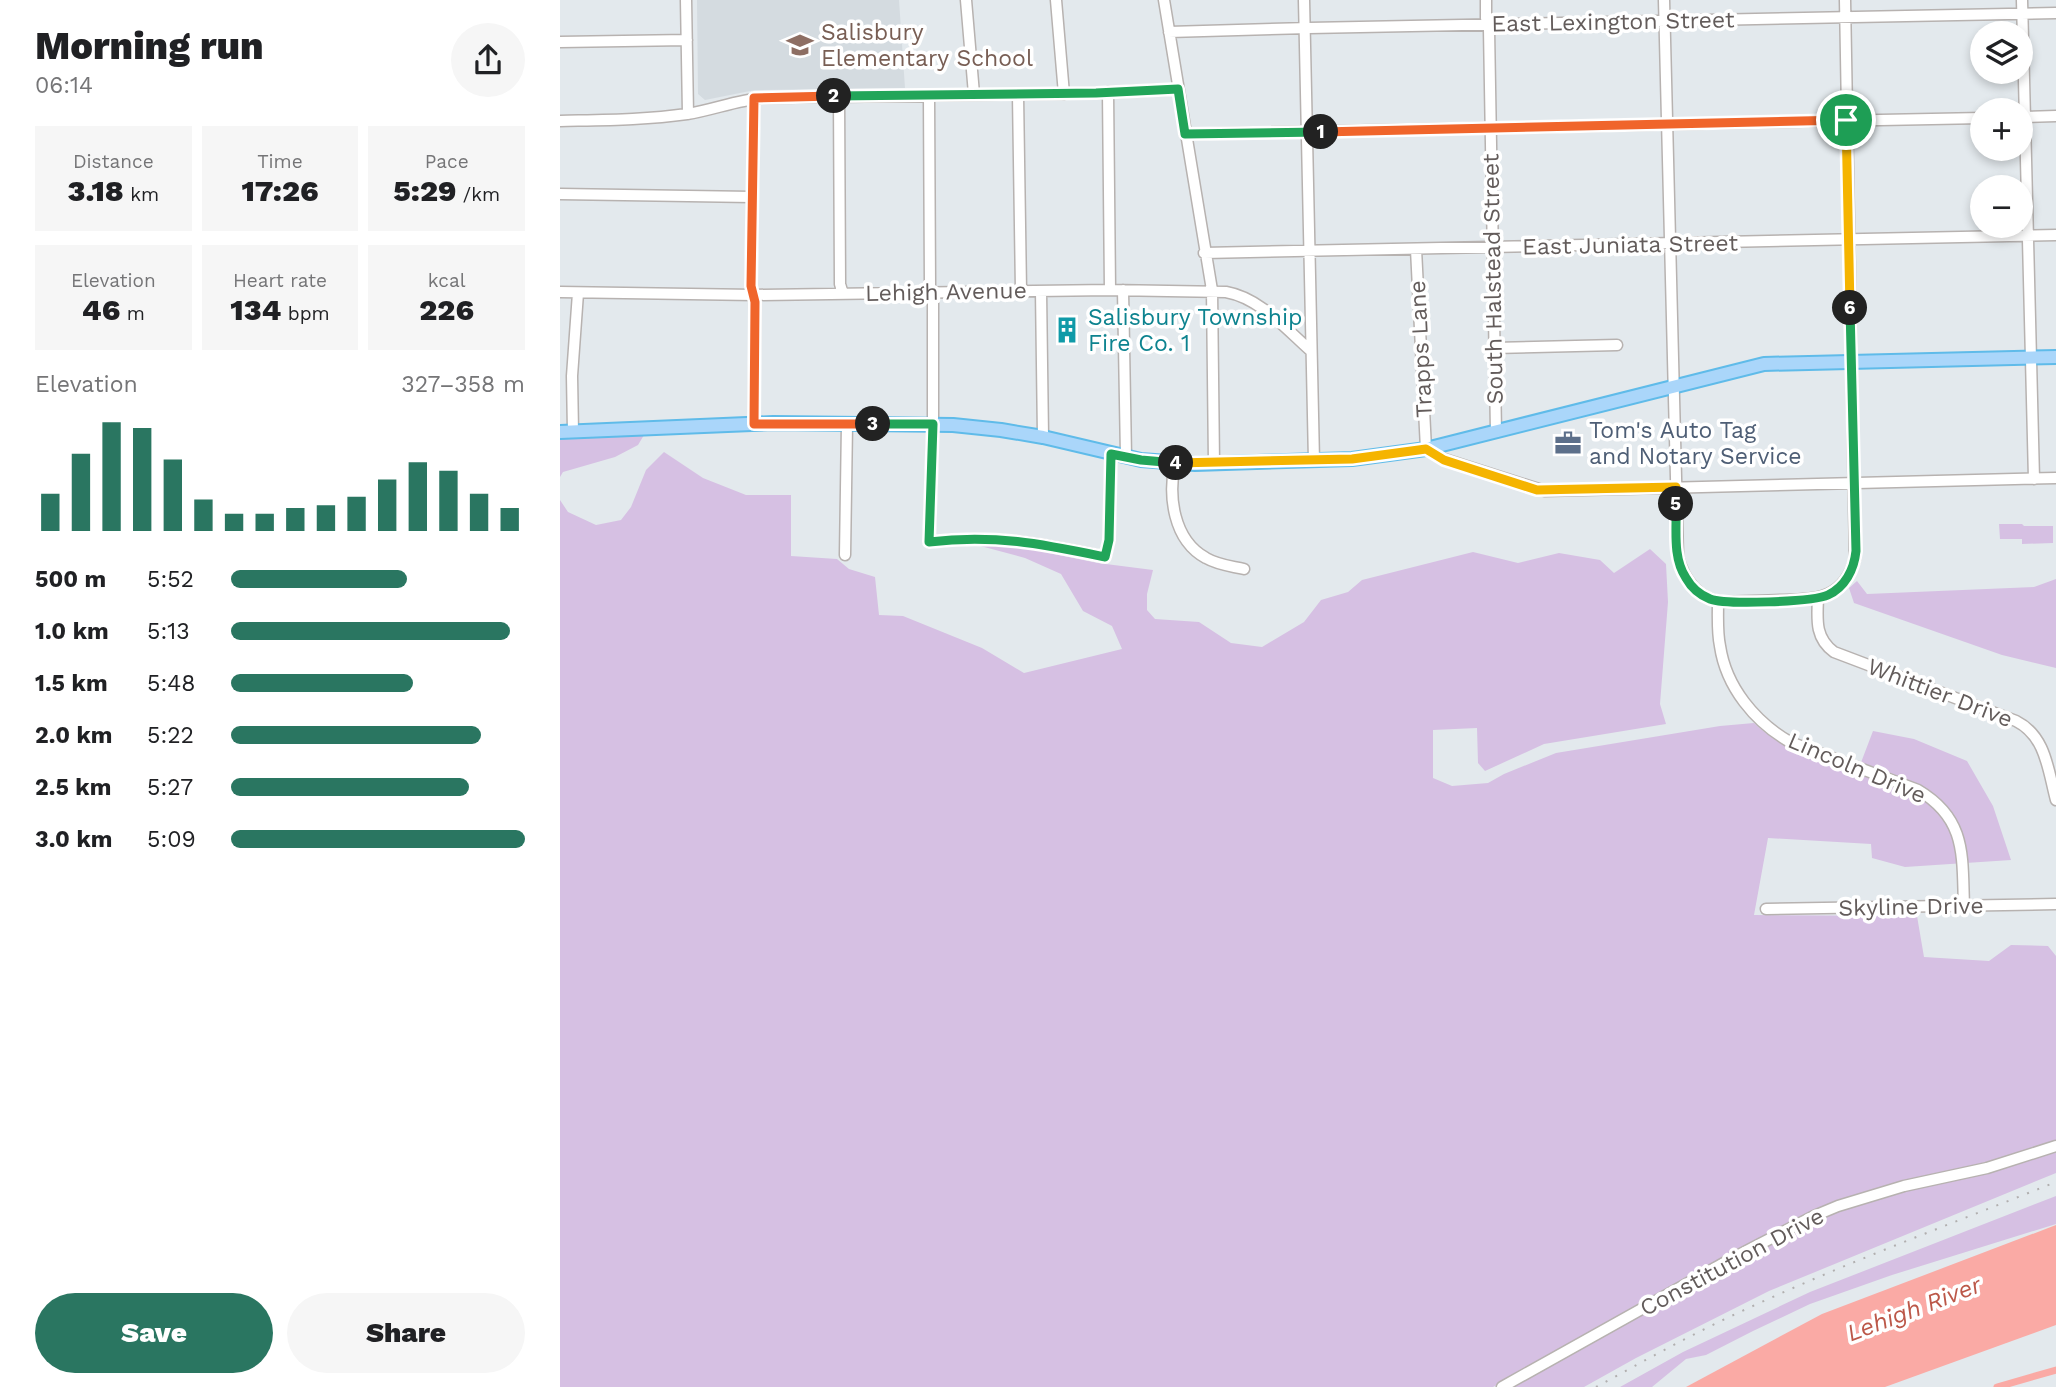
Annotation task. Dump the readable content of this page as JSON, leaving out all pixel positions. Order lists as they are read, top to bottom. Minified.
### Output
{"streets":{"street":["East Lexington Street","East Juniata Street","South Halstead Street","Lehigh Avenue","Trapps Lane","Whittier Drive","Lincoln Drive","Skyline Drive","Constitution Drive"]},"crossings":[["East Lexington Street","South Halstead Street"],["East Juniata Street","South Halstead Street"],["East Juniata Street","Trapps Lane"],["Lincoln Drive","Skyline Drive"]],"water":["Lehigh River"],"places":{"school or university":["Salisbury Elementary School"],"building":["Salisbury Township Fire Co. 1"],"office":["Tom's Auto Tag and Notary Service"]},"page":{"heading":["Morning run","06:14"],"map_buttons":["+","−"],"pins":["2","1","6","3","4","5"],"stats":[["Distance","3.18 km"],["Time","17:26"],["Pace","5:29 /km"],["Elevation","46 m"],["Heart rate","134 bpm"],["kcal","226"]],"chart":["Elevation","327–358 m"],"list":[{"name":"500 m","note":"5:52"},{"name":"1.0 km","note":"5:13"},{"name":"1.5 km","note":"5:48"},{"name":"2.0 km","note":"5:22"},{"name":"2.5 km","note":"5:27"},{"name":"3.0 km","note":"5:09"}],"buttons":["Save","Share"]}}
